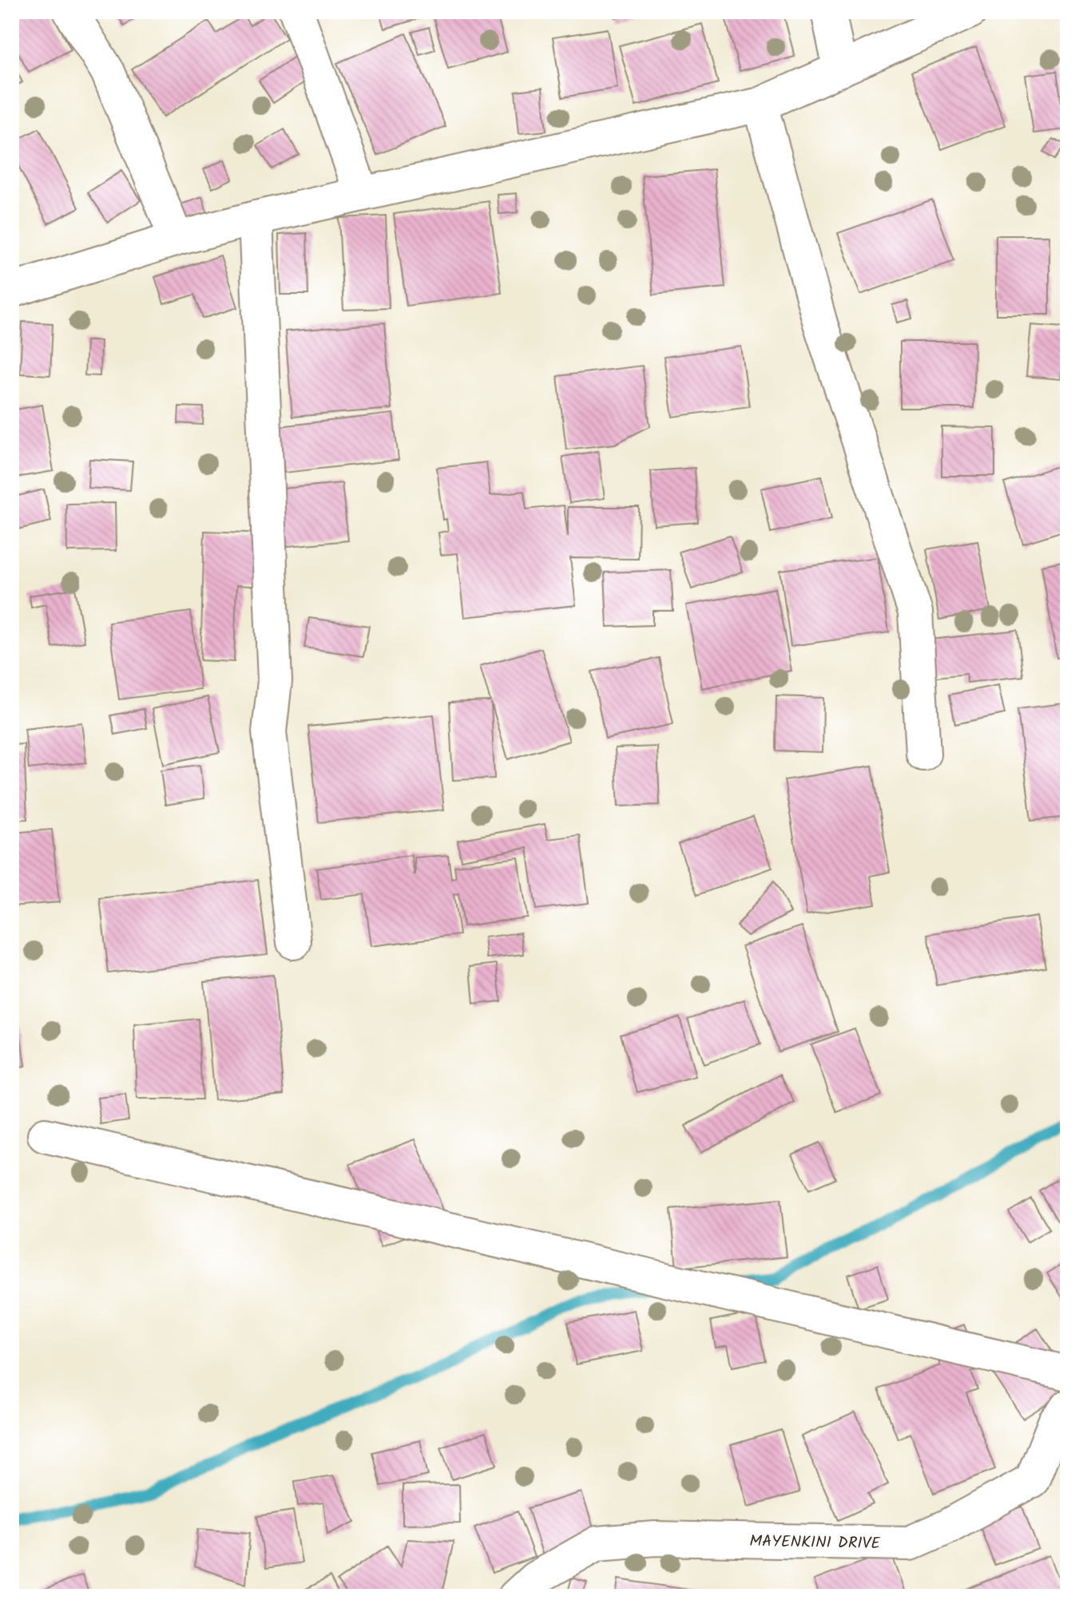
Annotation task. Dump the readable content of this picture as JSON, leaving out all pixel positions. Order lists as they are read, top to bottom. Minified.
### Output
{"streets":{"street":["MAYENKINI DRIVE"]}}
